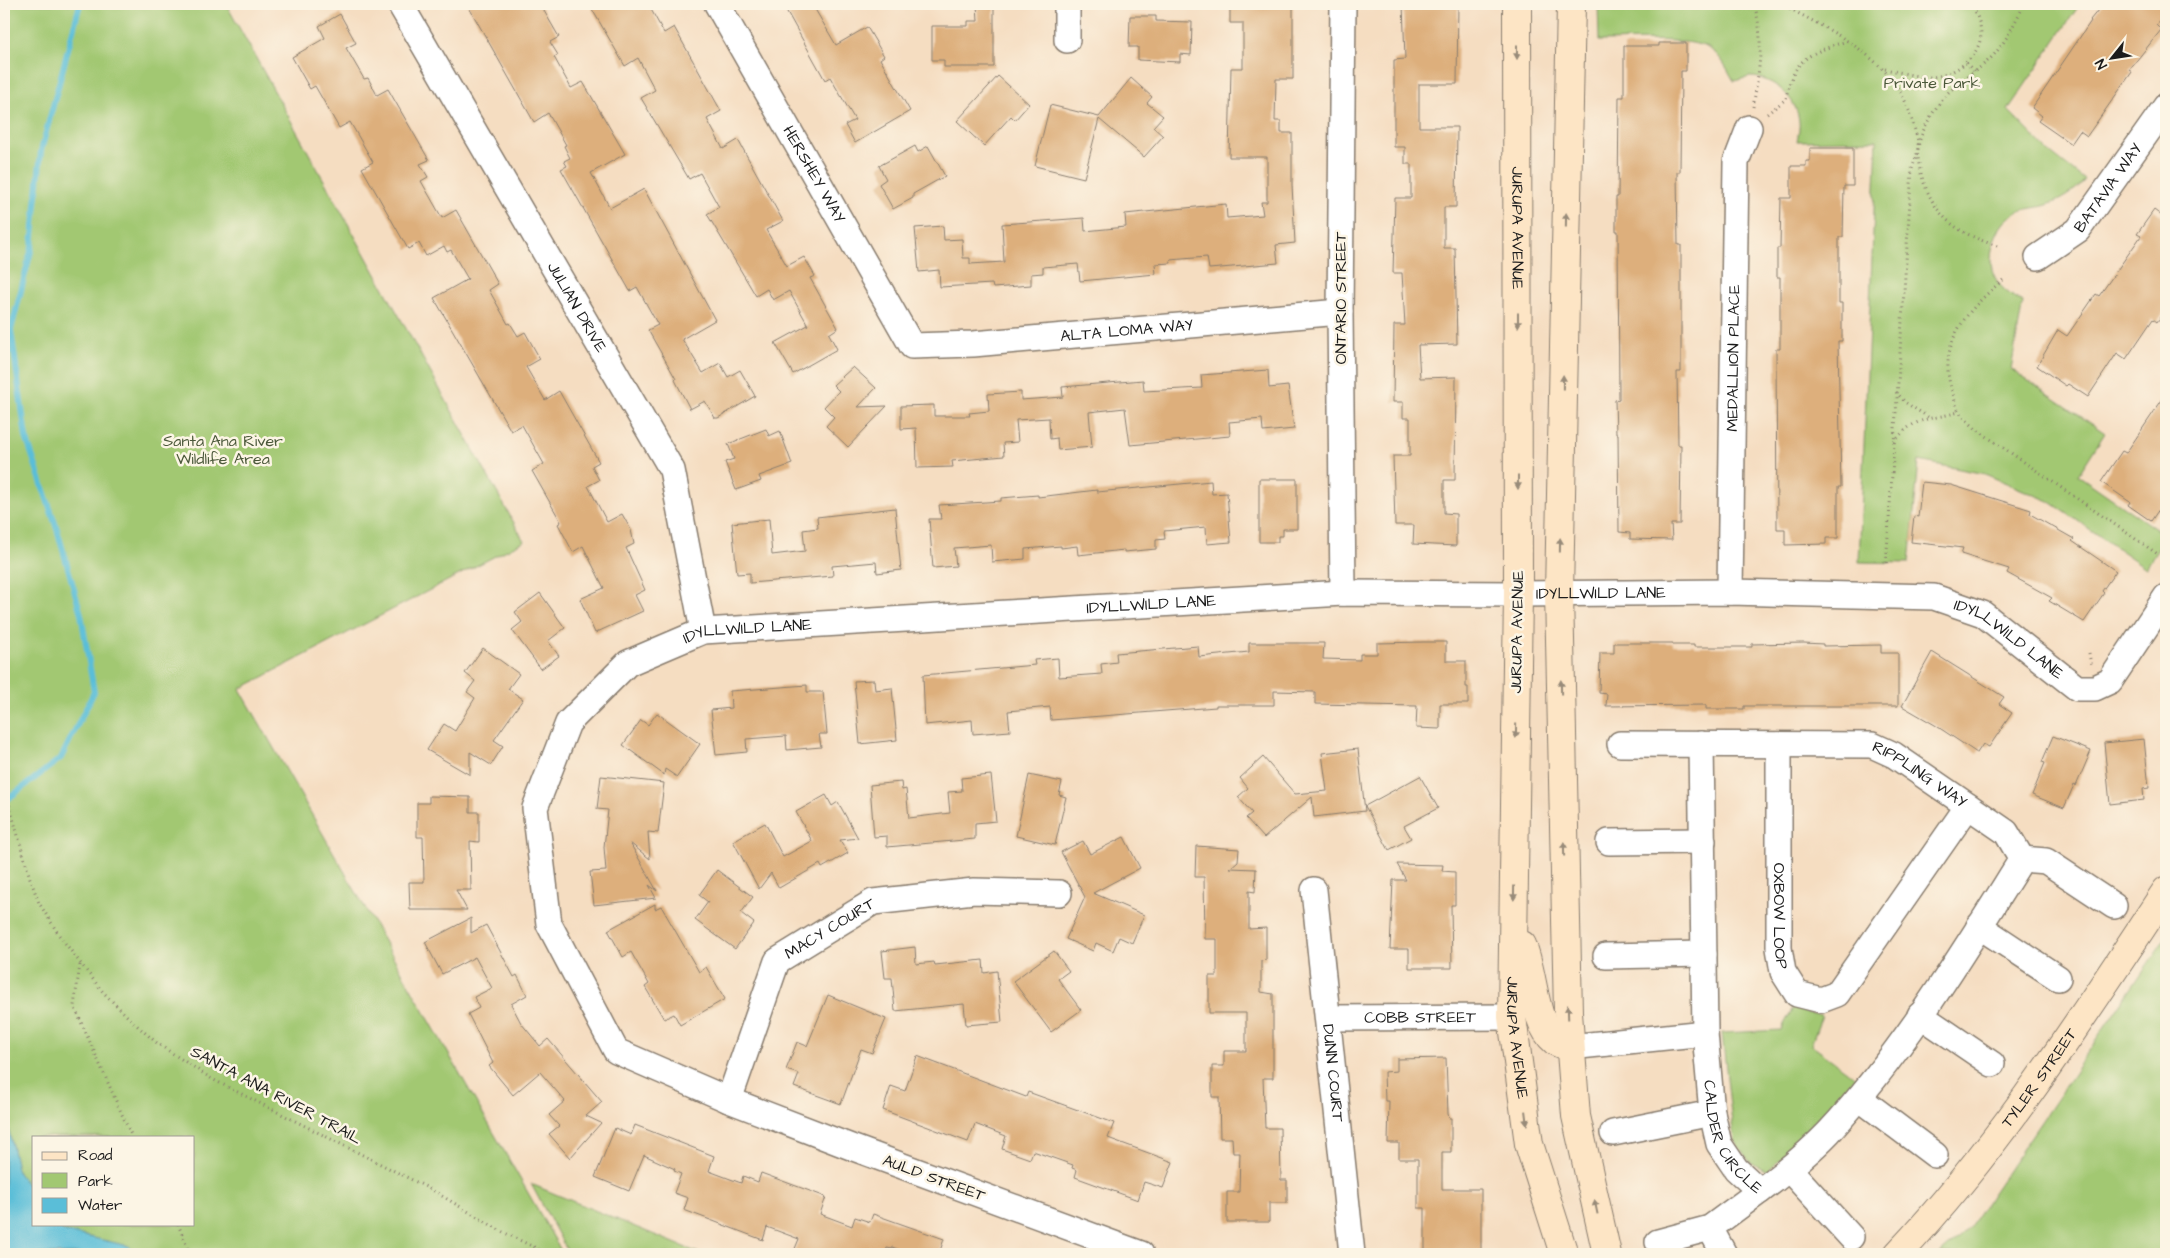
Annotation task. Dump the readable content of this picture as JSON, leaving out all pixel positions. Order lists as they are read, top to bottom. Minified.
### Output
{"streets":{"main road":["JURUPA AVENUE","TYLER STREET"],"street":["HERSHEY WAY","BATAVIA WAY","ONTARIO STREET","JULIAN DRIVE","ALTA LOMA WAY","MEDALLION PLACE","IDYLLWILD LANE","RIPPLING WAY","OXBOW LOOP","MACY COURT","COBB STREET","DUNN COURT","CALDER CIRCLE","AULD STREET"],"path":["SANTA ANA RIVER TRAIL"]},"crossings":[["HERSHEY WAY","ALTA LOMA WAY"],["JURUPA AVENUE","IDYLLWILD LANE"],["JURUPA AVENUE","COBB STREET"],["ONTARIO STREET","ALTA LOMA WAY"],["ONTARIO STREET","IDYLLWILD LANE"],["JULIAN DRIVE","IDYLLWILD LANE"],["MEDALLION PLACE","IDYLLWILD LANE"],["IDYLLWILD LANE","MACY COURT"],["IDYLLWILD LANE","AULD STREET"],["RIPPLING WAY","OXBOW LOOP"],["RIPPLING WAY","CALDER CIRCLE"],["MACY COURT","AULD STREET"],["COBB STREET","DUNN COURT"]],"parks":["Private Park","Santa Ana River Wildlife Area"],"legend":["Road","Park","Water"],"north":"bottom left"}
